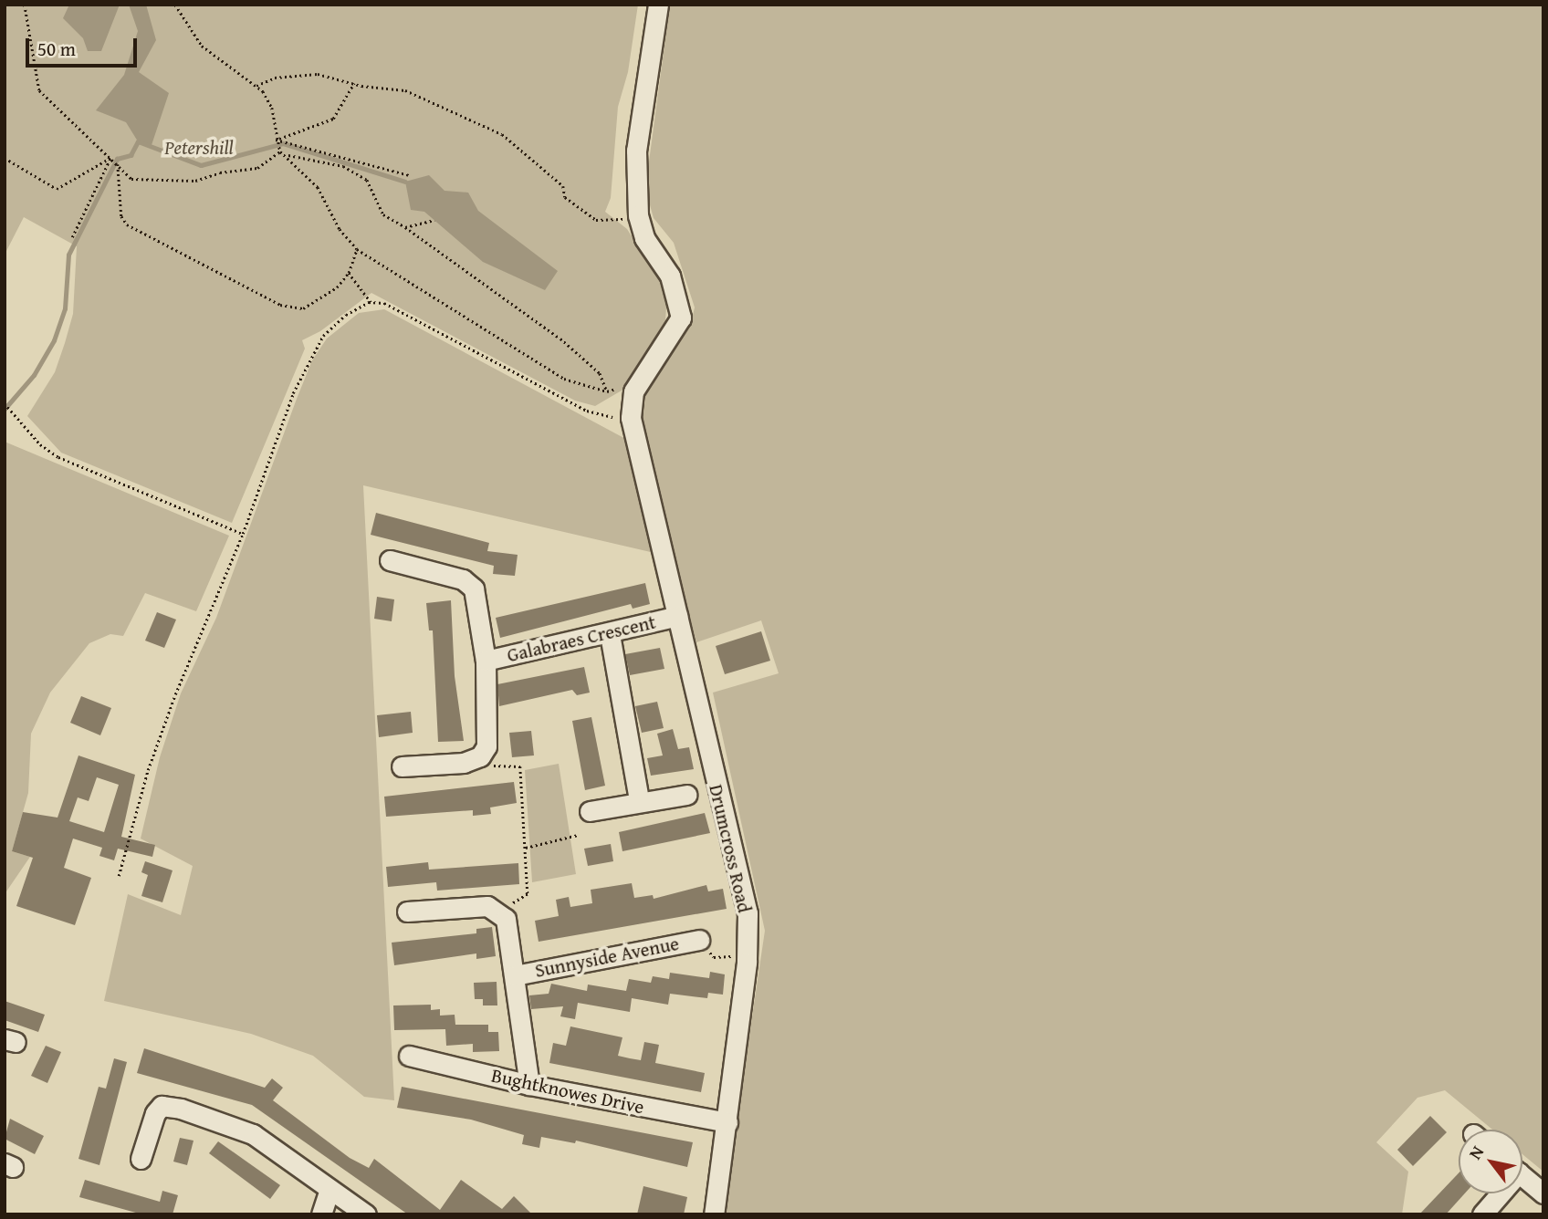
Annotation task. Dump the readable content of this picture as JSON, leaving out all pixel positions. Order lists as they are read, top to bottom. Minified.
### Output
{"streets":{"street":["Galabraes Crescent","Drumcross Road","Sunnyside Avenue","Bughtknowes Drive"]},"crossings":[["Galabraes Crescent","Drumcross Road"],["Drumcross Road","Bughtknowes Drive"],["Sunnyside Avenue","Bughtknowes Drive"]],"parks":["Petershill"],"scale_bar":"50 m","north":"top left"}
